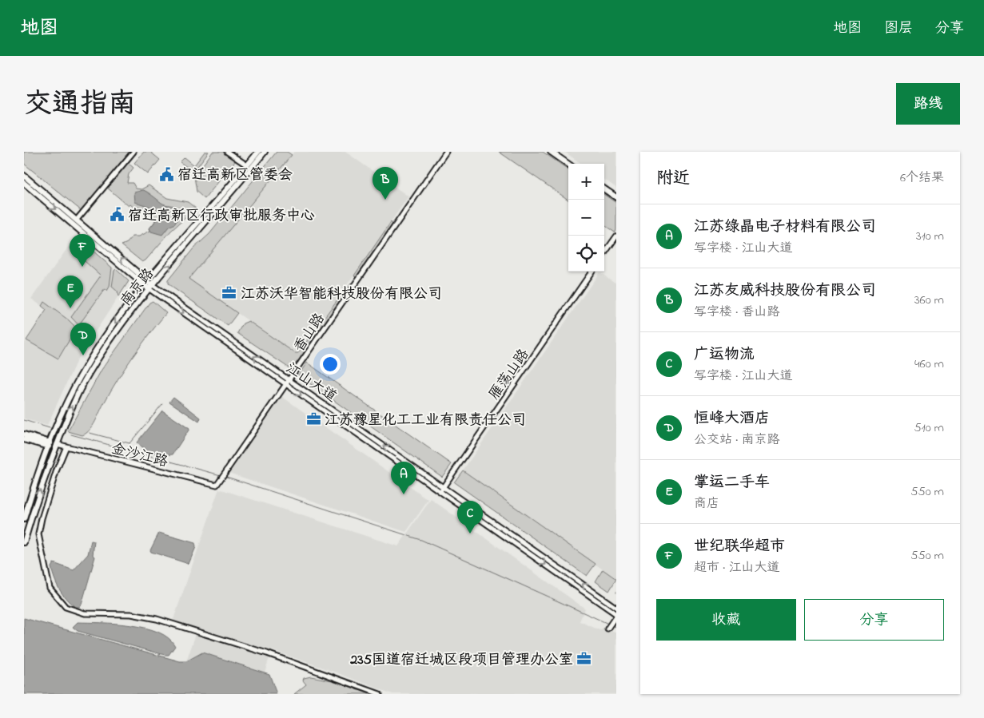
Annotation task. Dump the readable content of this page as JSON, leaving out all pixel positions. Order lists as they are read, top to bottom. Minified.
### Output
{"streets":{"main road":["南京路","江山大道"],"street":["香山路","雁荡山路","金沙江路"]},"crossings":[["南京路","江山大道"],["南京路","金沙江路"],["香山路","江山大道"],["香山路","金沙江路"],["雁荡山路","江山大道"]],"places":{"public building":["宿迁高新区管委会","宿迁高新区行政审批服务中心"],"office":["江苏沃华智能科技股份有限公司","江苏豫星化工工业有限责任公司","235国道宿迁城区段项目管理办公室"]},"page":{"header":"地图","nav":["地图","图层","分享"],"title":"交通指南","buttons":["路线",["收藏","分享"]],"heading":["附近","6个结果"],"map_buttons":["+","−"],"pins":["B","F","E","D","A","C"],"list":[{"mark":"A","name":"江苏绿晶电子材料有限公司","note":"写字楼 · 江山大道","value":"310 m"},{"mark":"B","name":"江苏友威科技股份有限公司","note":"写字楼 · 香山路","value":"360 m"},{"mark":"C","name":"广运物流","note":"写字楼 · 江山大道","value":"460 m"},{"mark":"D","name":"恒峰大酒店","note":"公交站 · 南京路","value":"510 m"},{"mark":"E","name":"掌运二手车","note":"商店","value":"550 m"},{"mark":"F","name":"世纪联华超市","note":"超市 · 江山大道","value":"550 m"}]}}
